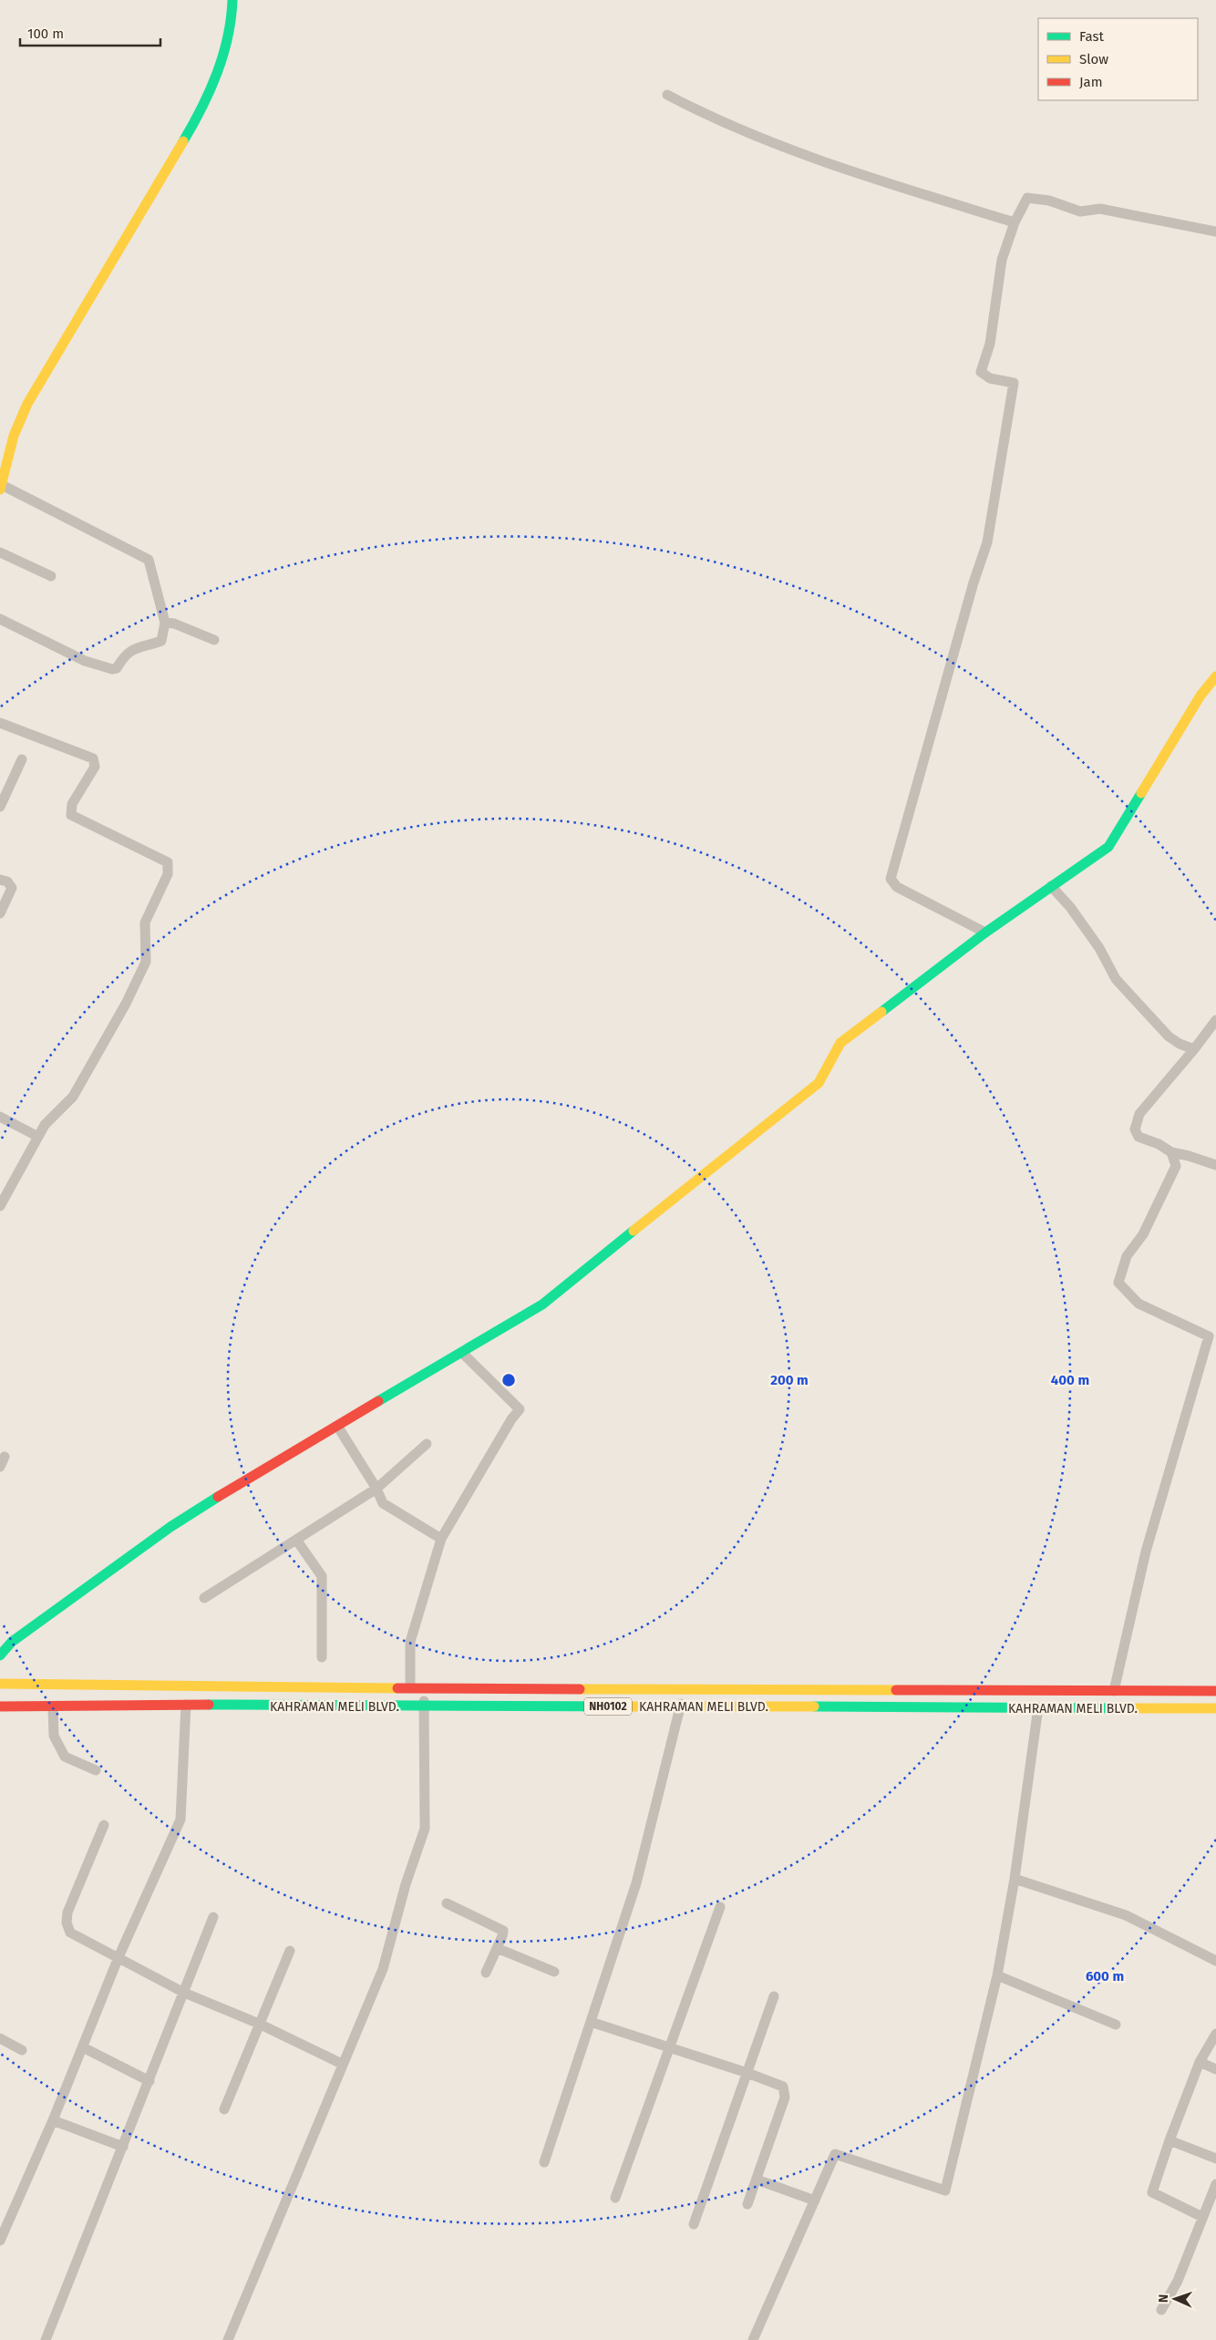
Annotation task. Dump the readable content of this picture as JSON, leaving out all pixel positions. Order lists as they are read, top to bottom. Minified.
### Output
{"streets":{"main road":["KAHRAMAN MELI BLVD.","NH0102"]},"legend":["Fast","Slow","Jam"],"scale_bar":"100 m","north":"left","rings":["200 m","400 m","600 m"]}
